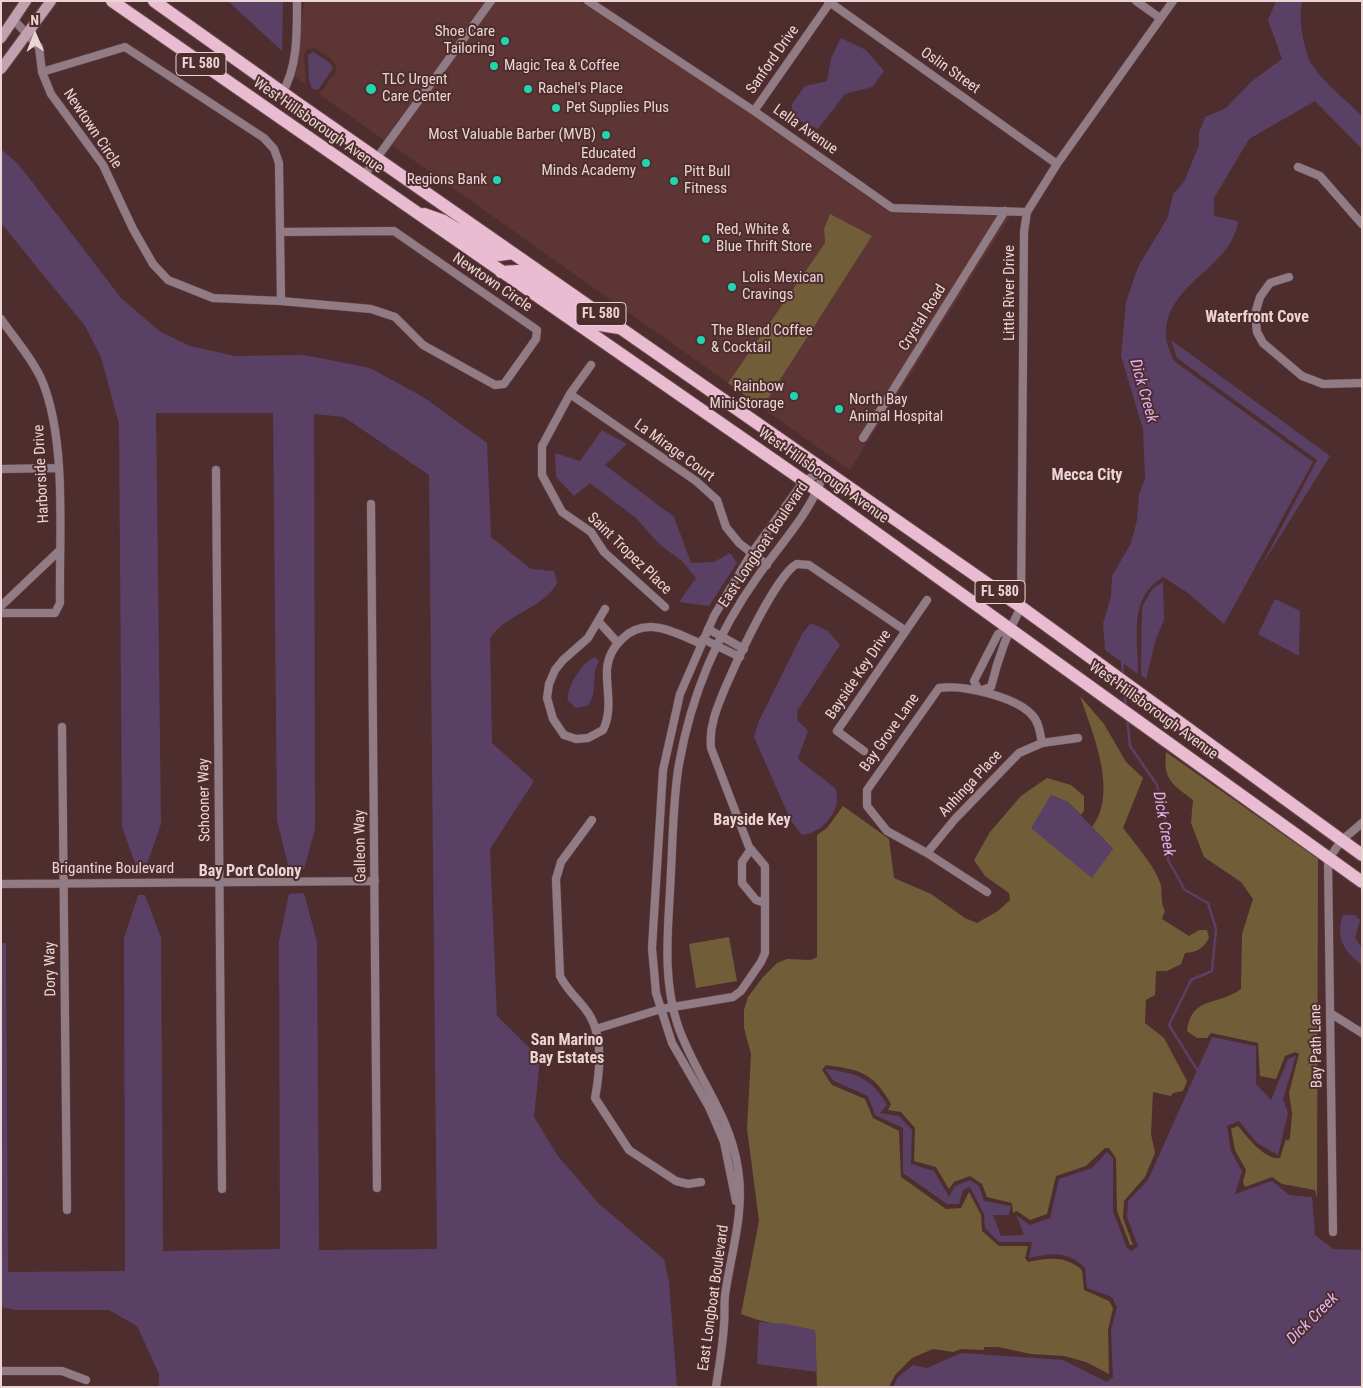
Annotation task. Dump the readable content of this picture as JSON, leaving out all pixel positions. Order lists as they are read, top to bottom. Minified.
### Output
{"streets":{"main road":["FL 580","West Hillsborough Avenue"],"street":["Sanford Drive","Oslin Street","Newtown Circle","Lella Avenue","Little River Drive","Crystal Road","La Mirage Court","Harborside Drive","East Longboat Boulevard","Saint Tropez Place","Bayside Key Drive","Bay Grove Lane","Anhinga Place","Schooner Way","Galleon Way","Brigantine Boulevard","Dory Way","Bay Path Lane"]},"crossings":[["Sanford Drive","Oslin Street"],["Sanford Drive","Lella Avenue"],["Oslin Street","Little River Drive"],["West Hillsborough Avenue","Little River Drive"],["West Hillsborough Avenue","East Longboat Boulevard"],["West Hillsborough Avenue","Bay Path Lane"],["Lella Avenue","Little River Drive"],["Lella Avenue","Crystal Road"],["La Mirage Court","East Longboat Boulevard"],["La Mirage Court","Saint Tropez Place"],["East Longboat Boulevard","Bayside Key Drive"],["Bay Grove Lane","Anhinga Place"],["Schooner Way","Brigantine Boulevard"],["Galleon Way","Brigantine Boulevard"],["Brigantine Boulevard","Dory Way"]],"districts":["Waterfront Cove","Mecca City","Bayside Key","Bay Port Colony","San Marino Bay Estates"],"water":["Dick Creek"],"places":["Shoe Care Tailoring","Magic Tea & Coffee","TLC Urgent Care Center","Rachel's Place","Pet Supplies Plus","Most Valuable Barber (MVB)","Educated Minds Academy","Regions Bank","Pitt Bull Fitness","Red, White & Blue Thrift Store","Lolis Mexican Cravings","The Blend Coffee & Cocktail","Rainbow Mini Storage","North Bay Animal Hospital"],"north":"top"}
